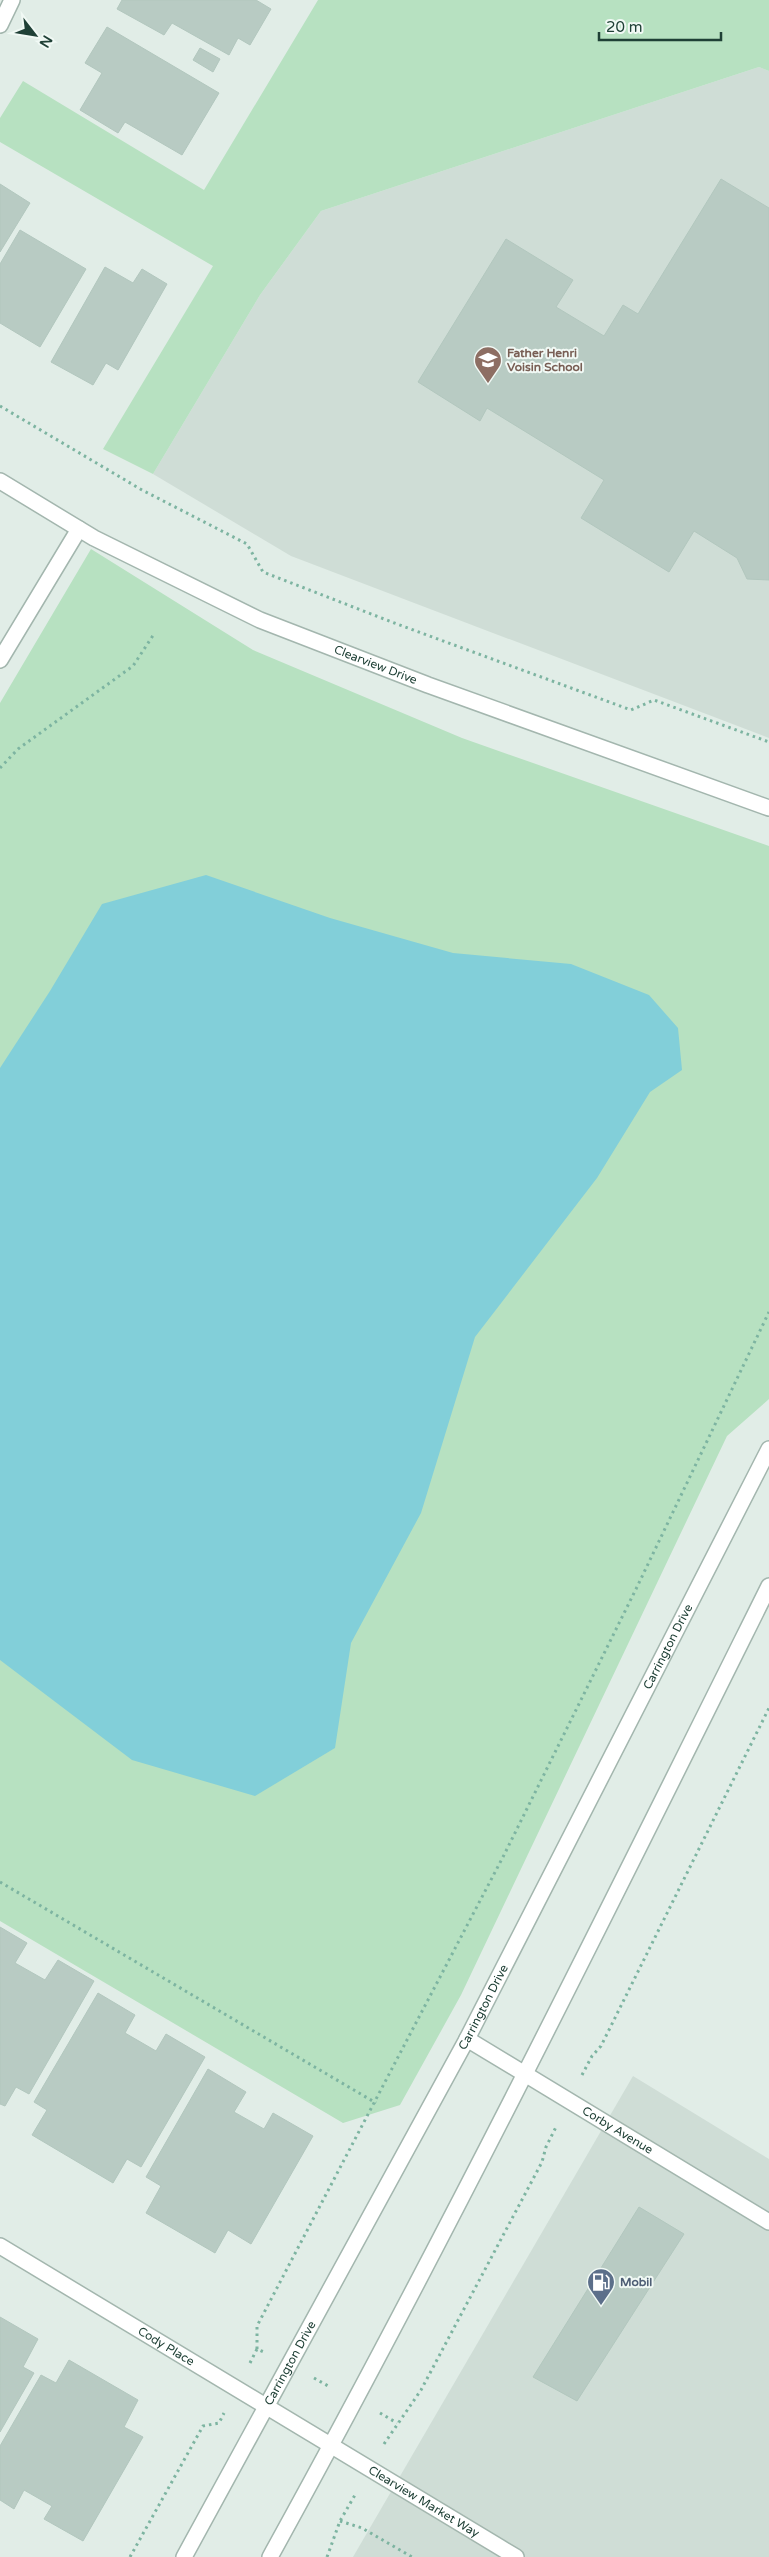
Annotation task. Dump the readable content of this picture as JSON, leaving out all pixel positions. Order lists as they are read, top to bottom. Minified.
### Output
{"streets":{"street":["Clearview Drive","Carrington Drive","Corby Avenue","Cody Place","Clearview Market Way"]},"crossings":[["Carrington Drive","Corby Avenue"],["Carrington Drive","Cody Place"],["Cody Place","Clearview Market Way"]],"places":{"school or university":["Father Henri Voisin School"],"fuel station":["Mobil"]},"scale_bar":"20 m","north":"bottom right"}
